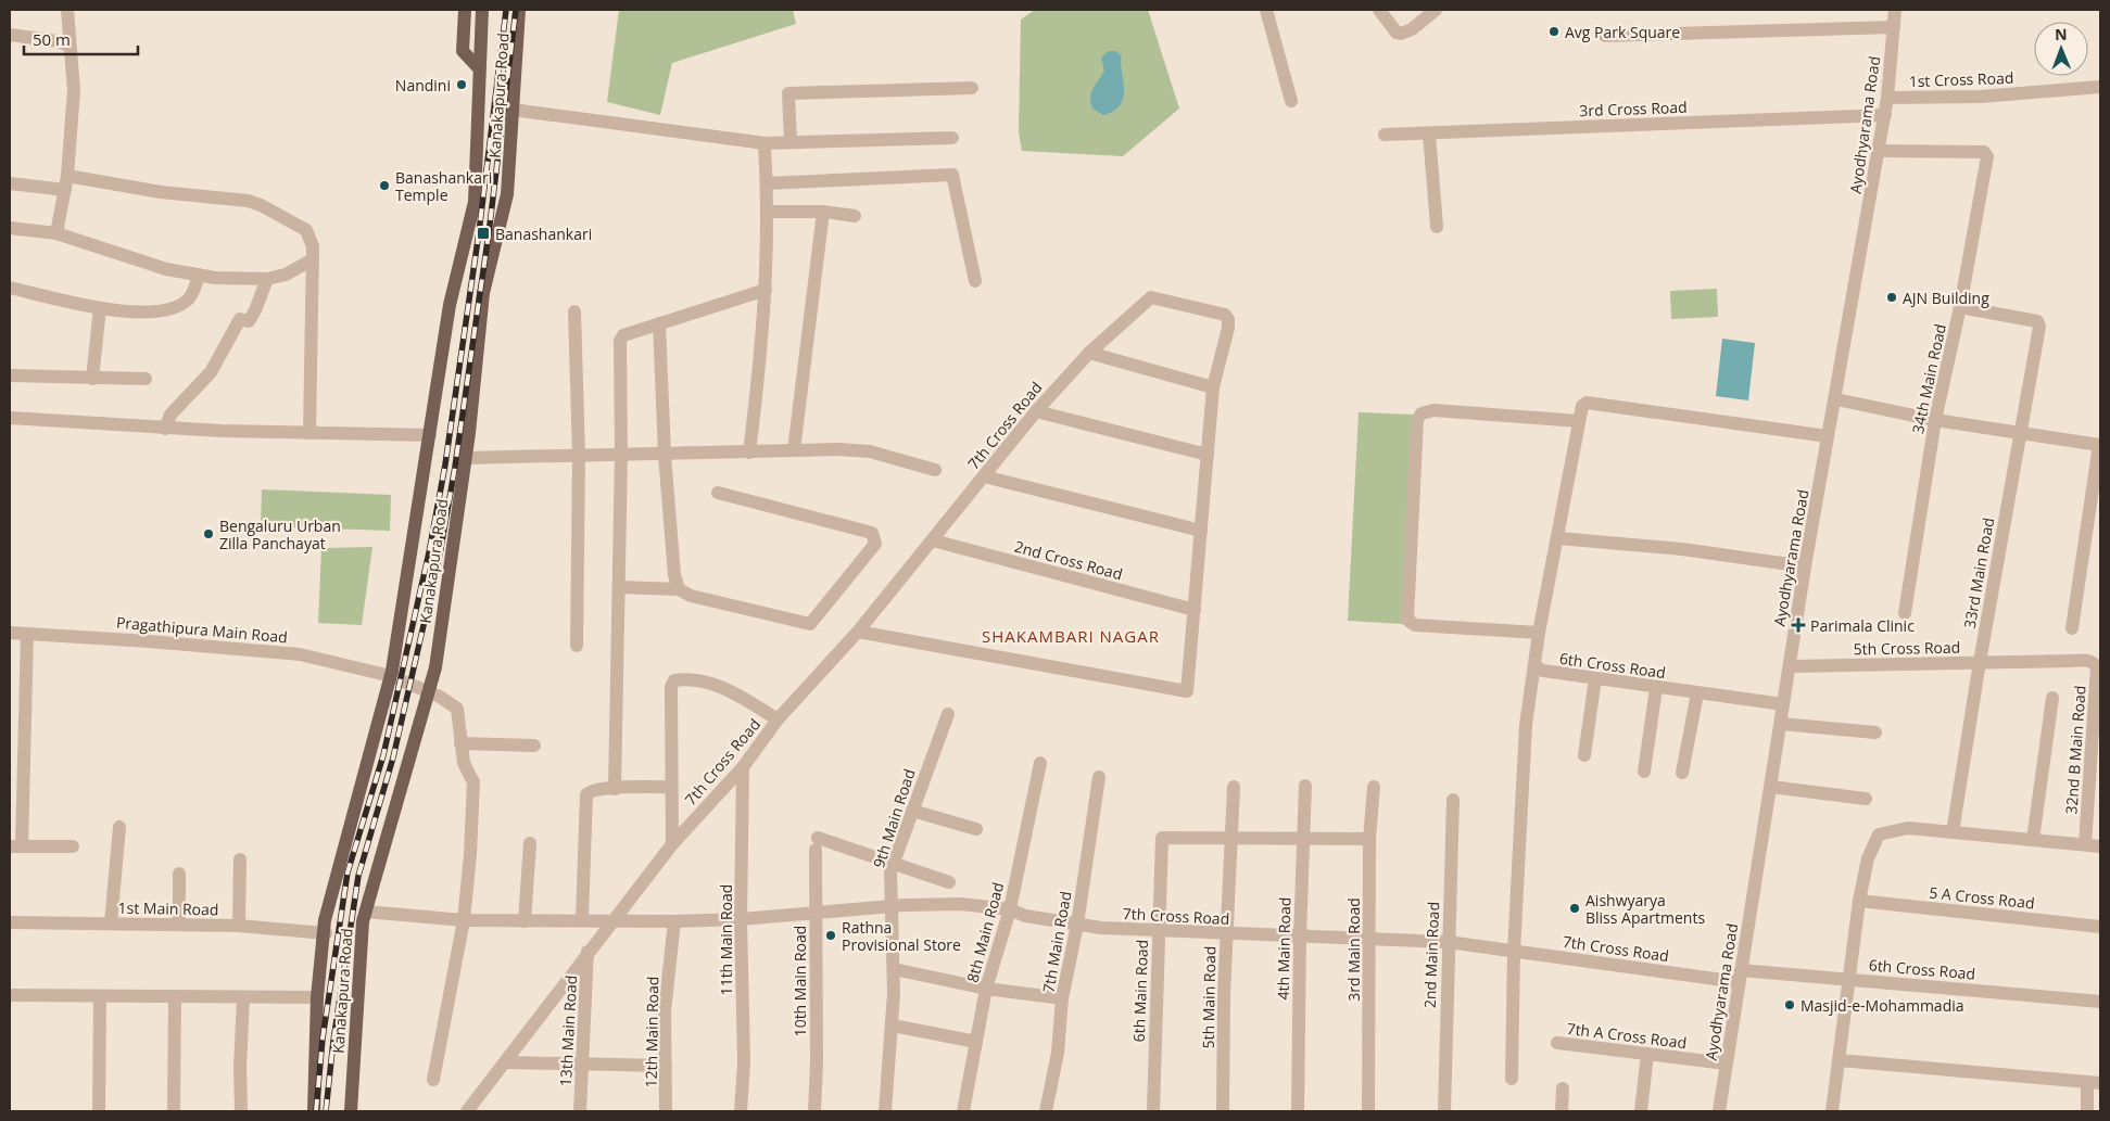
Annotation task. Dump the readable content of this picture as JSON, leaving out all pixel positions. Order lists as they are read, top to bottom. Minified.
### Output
{"streets":{"main road":["Kanakapura Road"],"street":["1st Cross Road","3rd Cross Road","Ayodhyarama Road","34th Main Road","7th Cross Road","2nd Cross Road","33rd Main Road","Pragathipura Main Road","5th Cross Road","6th Cross Road","32nd B Main Road","9th Main Road","5 A Cross Road","1st Main Road","8th Main Road","11th Main Road","7th Main Road","4th Main Road","3rd Main Road","2nd Main Road","10th Main Road","6th Main Road","5th Main Road","13th Main Road","12th Main Road","7th A Cross Road"]},"crossings":[["1st Cross Road","Ayodhyarama Road"],["Kanakapura Road","Pragathipura Main Road"],["Kanakapura Road","1st Main Road"],["3rd Cross Road","Ayodhyarama Road"],["Ayodhyarama Road","34th Main Road"],["Ayodhyarama Road","7th Cross Road"],["Ayodhyarama Road","5th Cross Road"],["Ayodhyarama Road","6th Cross Road"],["Ayodhyarama Road","7th A Cross Road"],["34th Main Road","33rd Main Road"],["7th Cross Road","2nd Cross Road"],["7th Cross Road","6th Cross Road"],["7th Cross Road","9th Main Road"],["7th Cross Road","8th Main Road"],["7th Cross Road","11th Main Road"],["7th Cross Road","7th Main Road"],["7th Cross Road","4th Main Road"],["7th Cross Road","3rd Main Road"],["7th Cross Road","2nd Main Road"],["7th Cross Road","10th Main Road"],["7th Cross Road","6th Main Road"],["7th Cross Road","5th Main Road"],["7th Cross Road","13th Main Road"],["7th Cross Road","12th Main Road"],["33rd Main Road","5th Cross Road"],["5th Cross Road","32nd B Main Road"],["9th Main Road","10th Main Road"],["6th Main Road","5th Main Road"]],"districts":["SHAKAMBARI NAGAR"],"places":{"other":["Avg Park Square","Nandini","Banashankari Temple","AJN Building","Bengaluru Urban Zilla Panchayat","Aishwyarya Bliss Apartments","Rathna Provisional Store","Masjid-e-Mohammadia"],"transit":["Banashankari"],"health":["Parimala Clinic"]},"scale_bar":"50 m","north":"top"}
